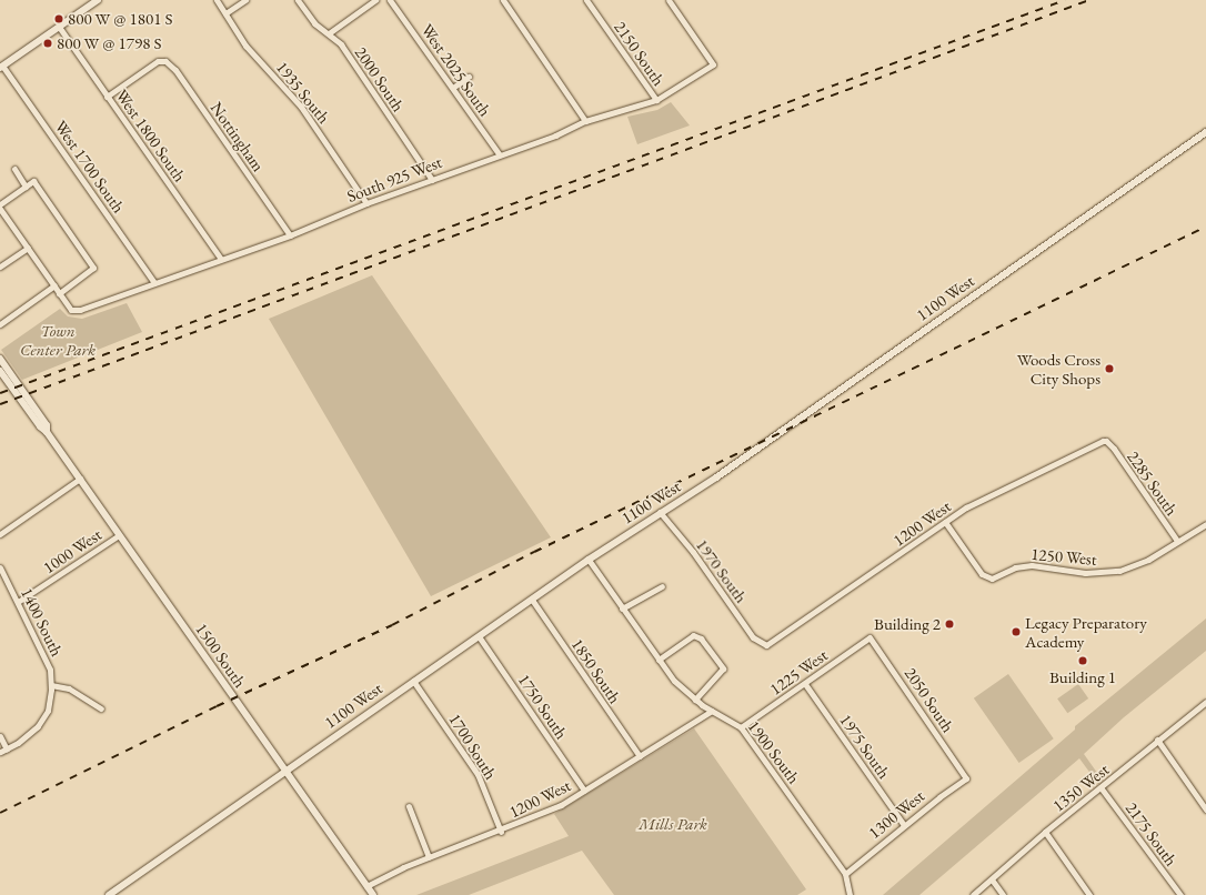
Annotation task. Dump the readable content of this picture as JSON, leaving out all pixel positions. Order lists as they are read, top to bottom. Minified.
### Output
{"streets":{"street":["2150 South","West 2025 South","2000 South","1935 South","West 1800 South","Nottingham","West 1700 South","South 925 West","1100 West","2285 South","1200 West","1000 West","1250 West","1970 South","1400 South","1500 South","1850 South","1225 West","2050 South","1750 South","1700 South","1975 South","1900 South","1350 West","1300 West","2175 South"]},"crossings":[["2150 South","South 925 West"],["West 2025 South","South 925 West"],["2000 South","South 925 West"],["1935 South","South 925 West"],["West 1800 South","Nottingham"],["West 1800 South","South 925 West"],["Nottingham","South 925 West"],["West 1700 South","South 925 West"],["1100 West","1970 South"],["1100 West","1500 South"],["1100 West","1850 South"],["1100 West","1750 South"],["1100 West","1700 South"],["1100 West","1900 South"],["2285 South","1200 West"],["2285 South","1250 West"],["1200 West","1250 West"],["1200 West","1970 South"],["1200 West","1500 South"],["1200 West","1850 South"],["1200 West","1750 South"],["1200 West","1700 South"],["1200 West","1900 South"],["1000 West","1400 South"],["1000 West","1500 South"],["1225 West","2050 South"],["1225 West","1975 South"],["1225 West","1900 South"],["2050 South","1300 West"],["1975 South","1300 West"],["1900 South","1300 West"],["1350 West","2175 South"]],"parks":["Town Center Park","Mills Park"],"places":["800 W @ 1801 S","800 W @ 1798 S","Woods Cross City Shops","Building 2","Legacy Preparatory Academy","Building 1"]}
